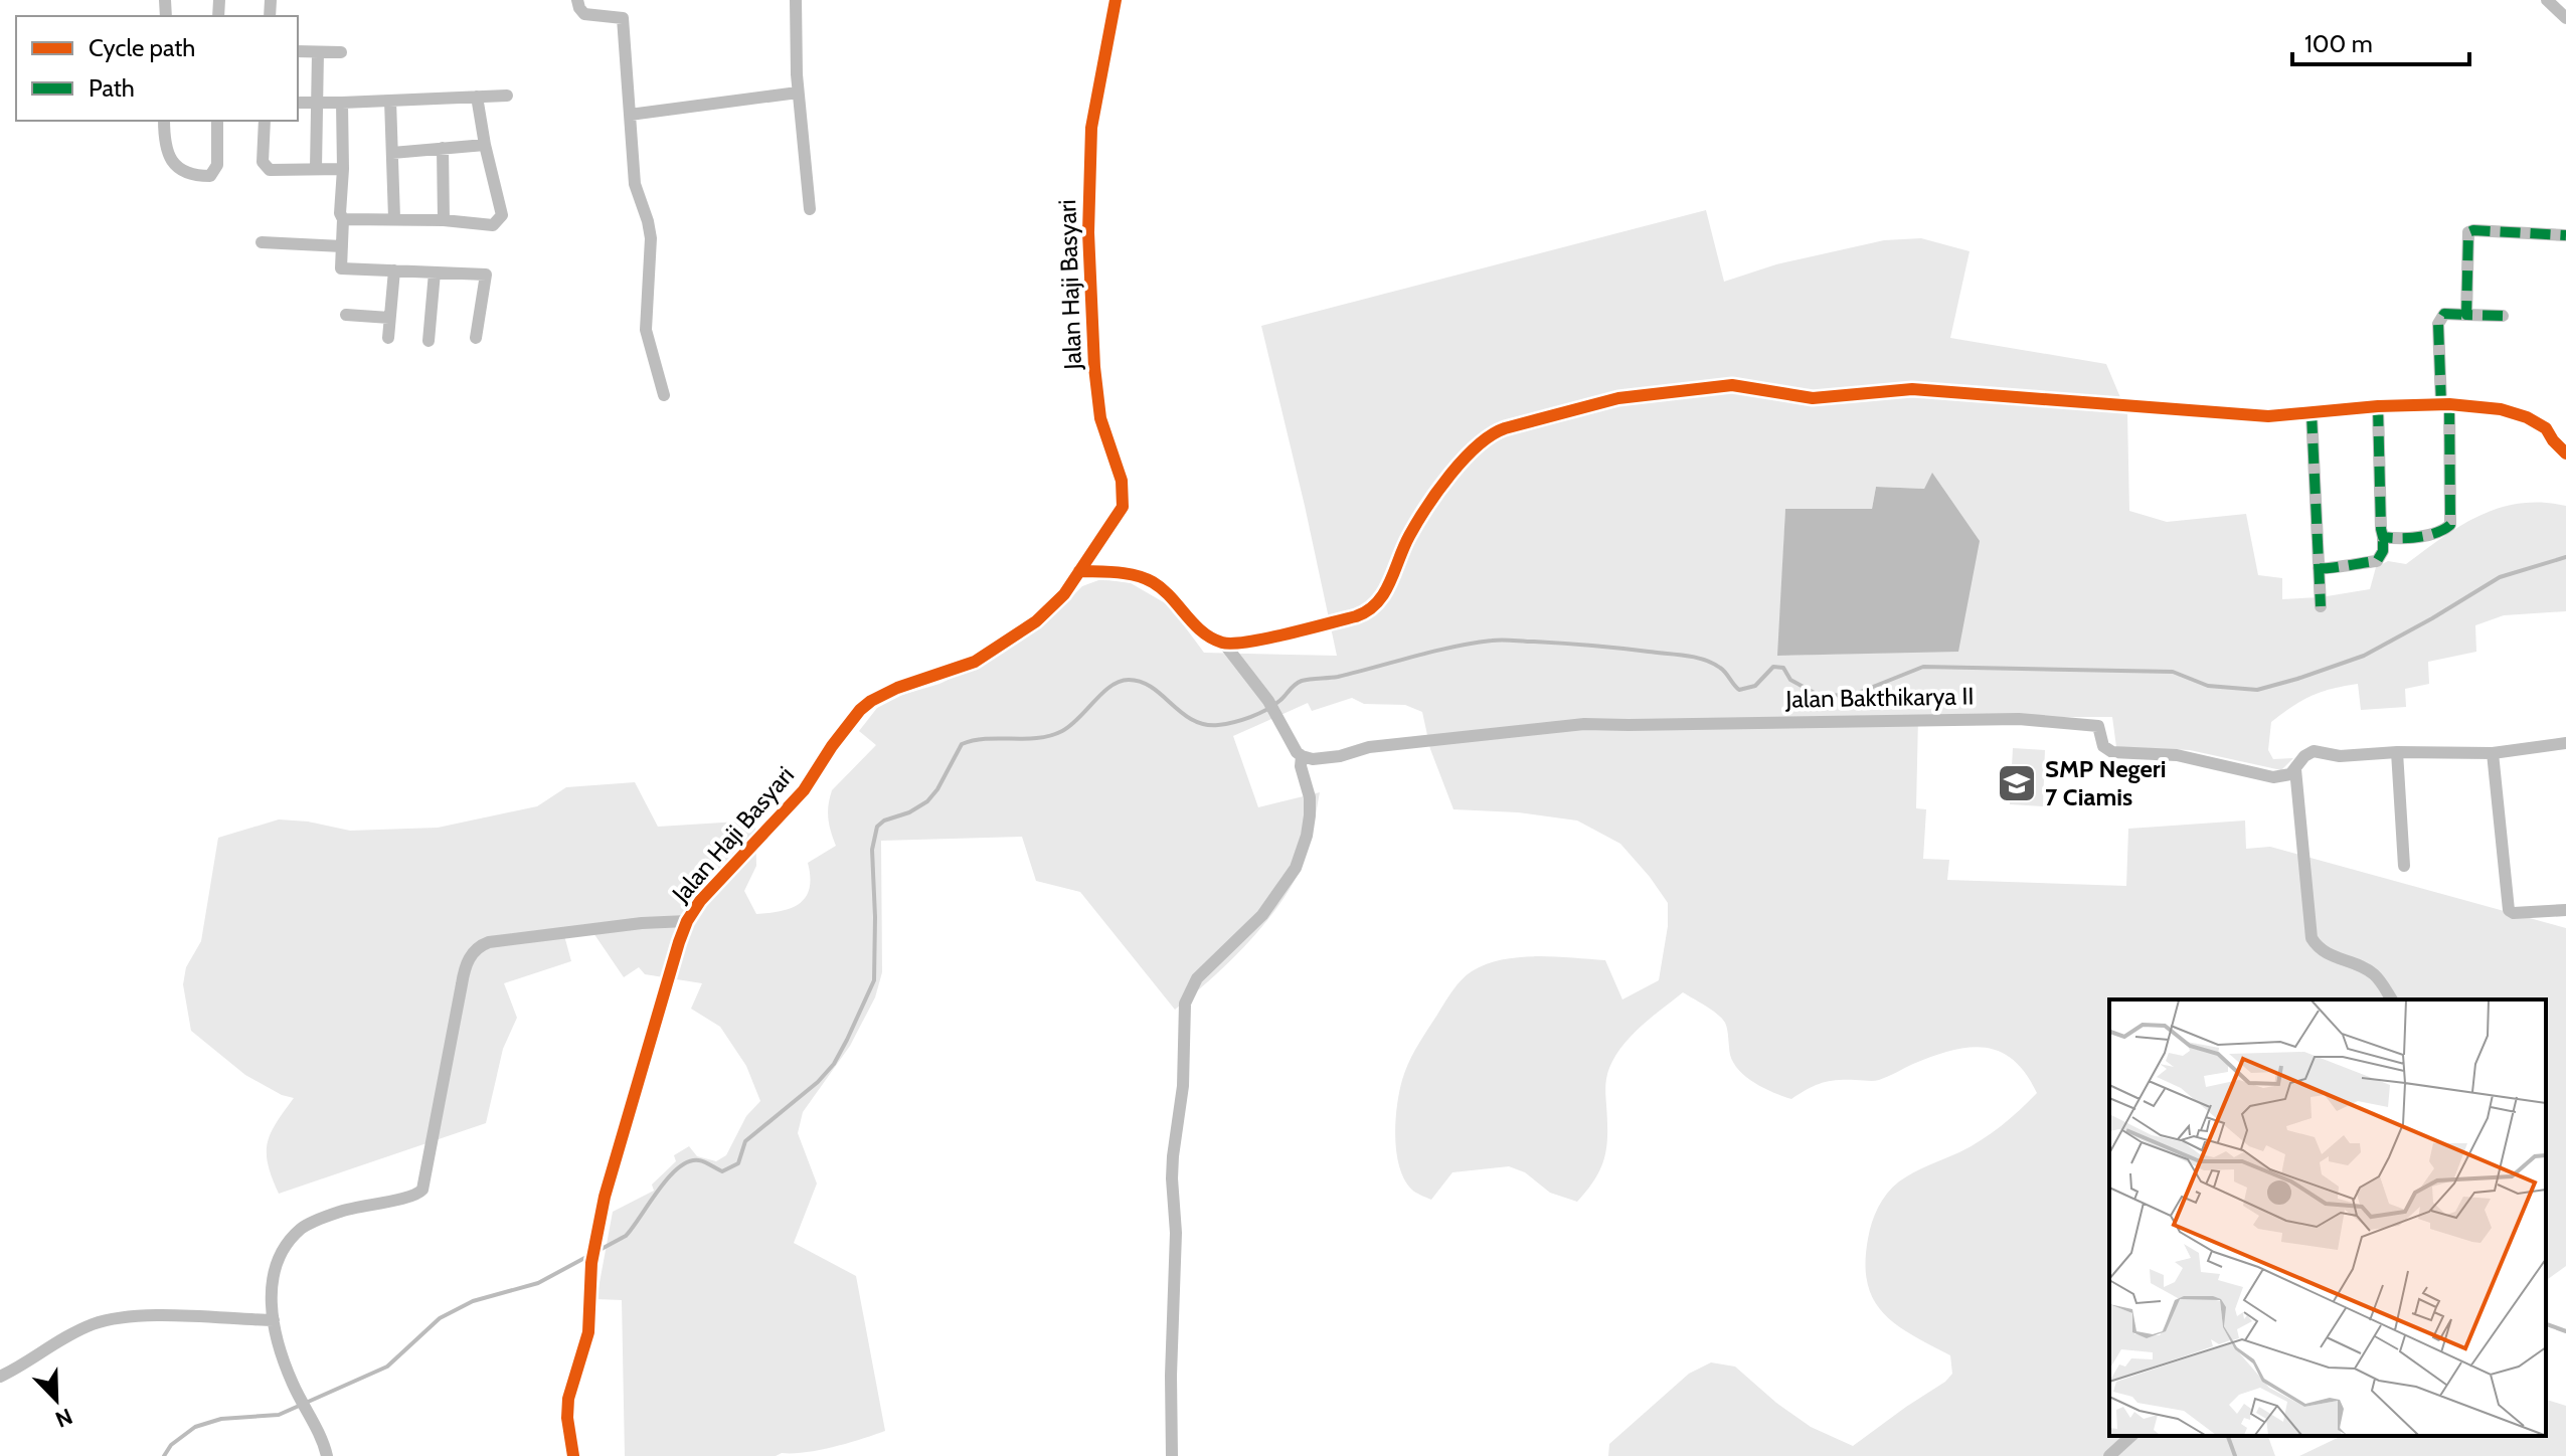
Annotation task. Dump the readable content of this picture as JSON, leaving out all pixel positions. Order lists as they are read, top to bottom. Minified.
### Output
{"streets":{"street":["Jalan Haji Basyari","Jalan Bakthikarya II"]},"places":{"school or university":["SMP Negeri 7 Ciamis"]},"legend":["Cycle path","Path"],"scale_bar":"100 m","north":"bottom right"}
